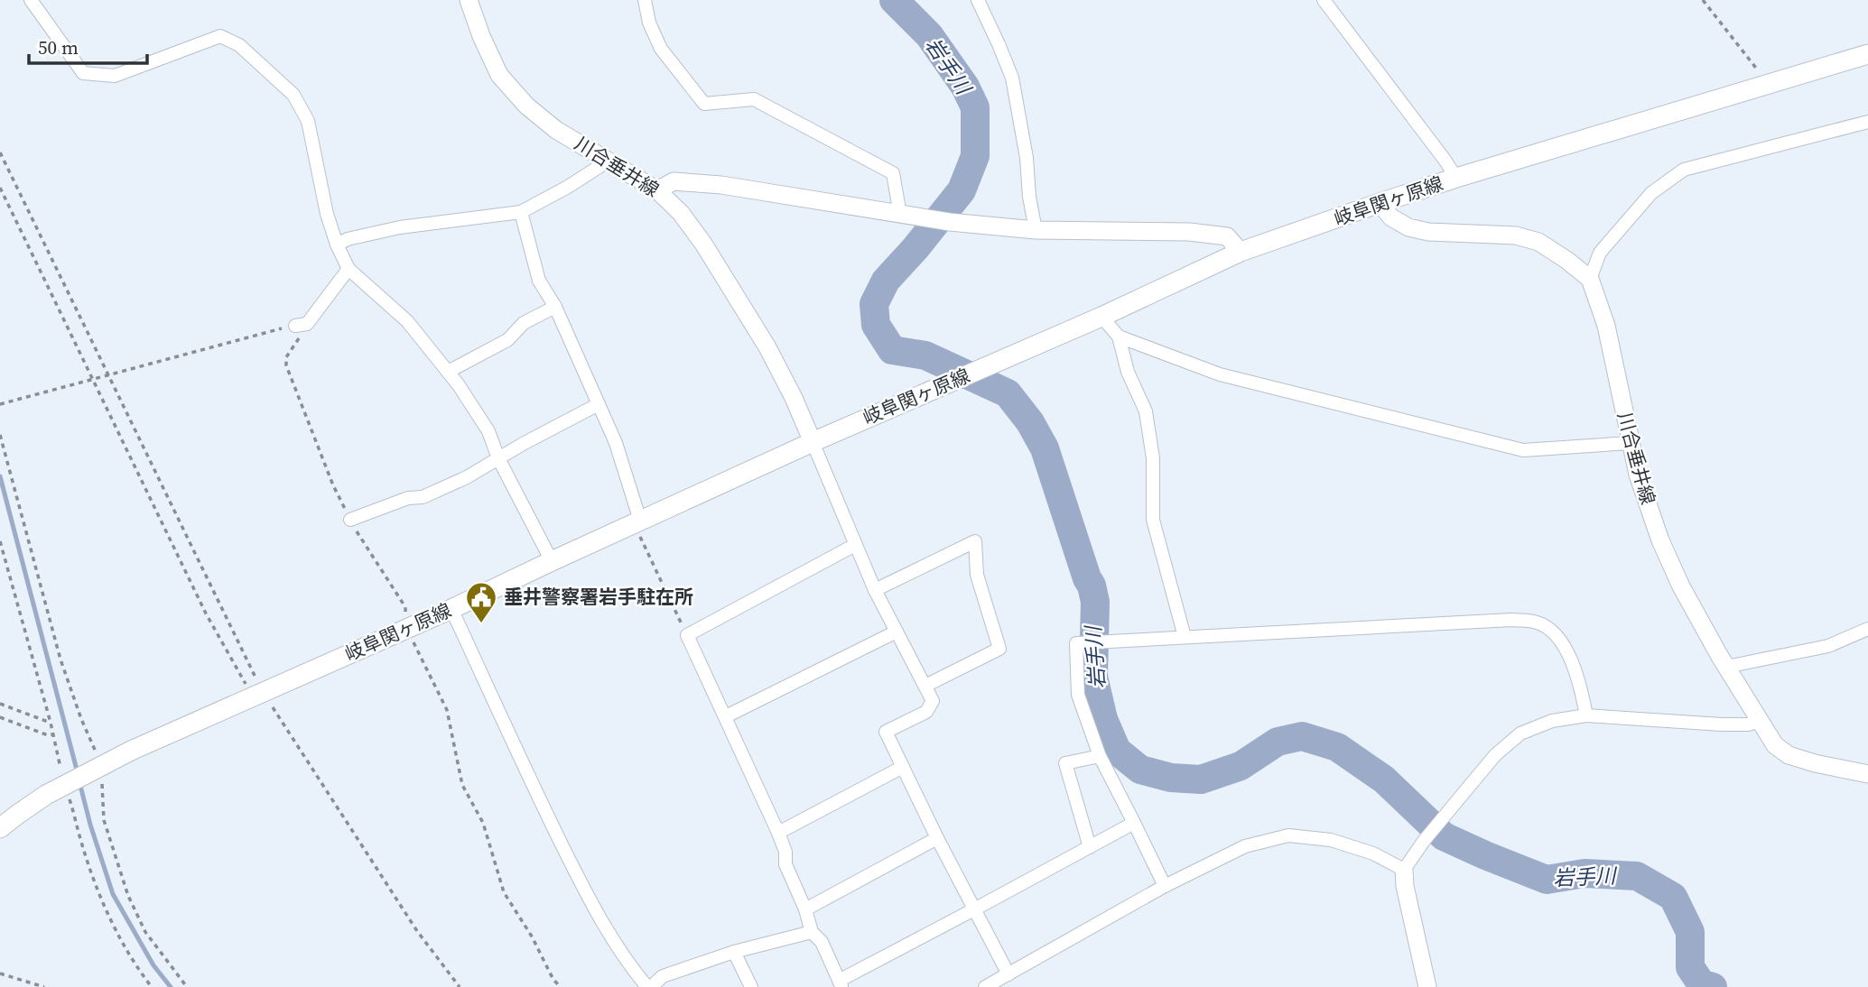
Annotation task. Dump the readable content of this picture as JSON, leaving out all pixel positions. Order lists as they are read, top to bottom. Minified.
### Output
{"streets":{"main road":["川合垂井線","岐阜関ヶ原線"]},"crossings":[["川合垂井線","岐阜関ヶ原線"]],"water":["岩手川"],"places":{"public building":["垂井警察署岩手駐在所"]},"scale_bar":"50 m"}
